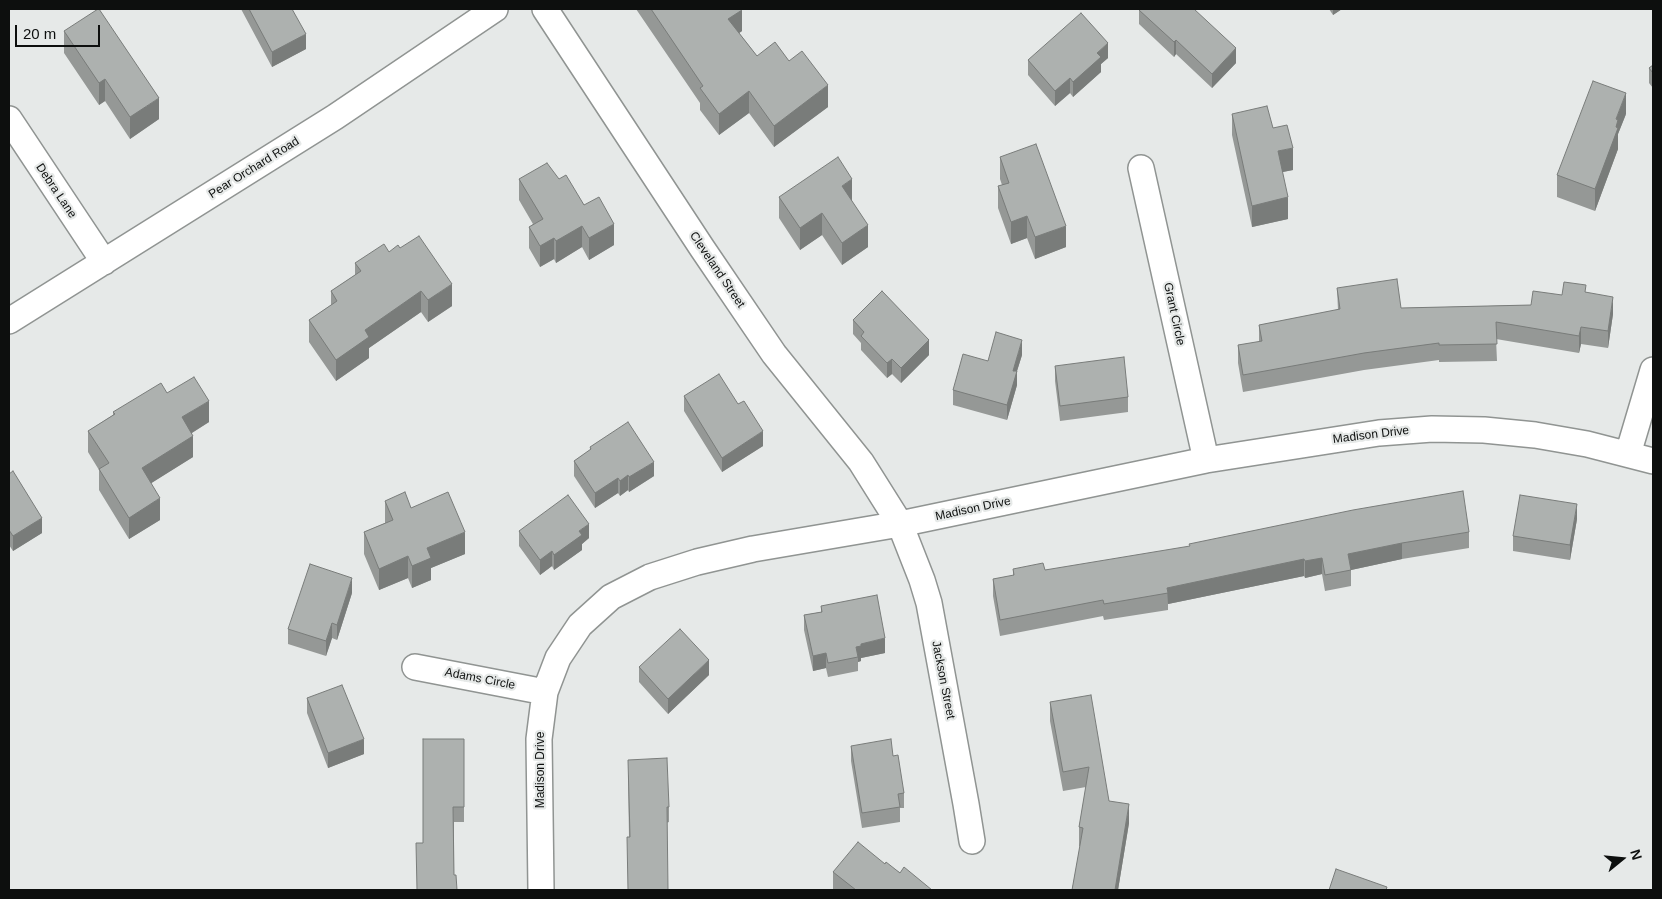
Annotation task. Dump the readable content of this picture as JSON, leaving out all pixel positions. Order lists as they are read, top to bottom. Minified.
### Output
{"streets":{"street":["Pear Orchard Road","Debra Lane","Cleveland Street","Grant Circle","Madison Drive","Adams Circle","Jackson Street"]},"crossings":[["Pear Orchard Road","Debra Lane"],["Cleveland Street","Madison Drive"],["Cleveland Street","Jackson Street"],["Grant Circle","Madison Drive"],["Madison Drive","Adams Circle"],["Madison Drive","Jackson Street"]],"scale_bar":"20 m","north":"right"}
